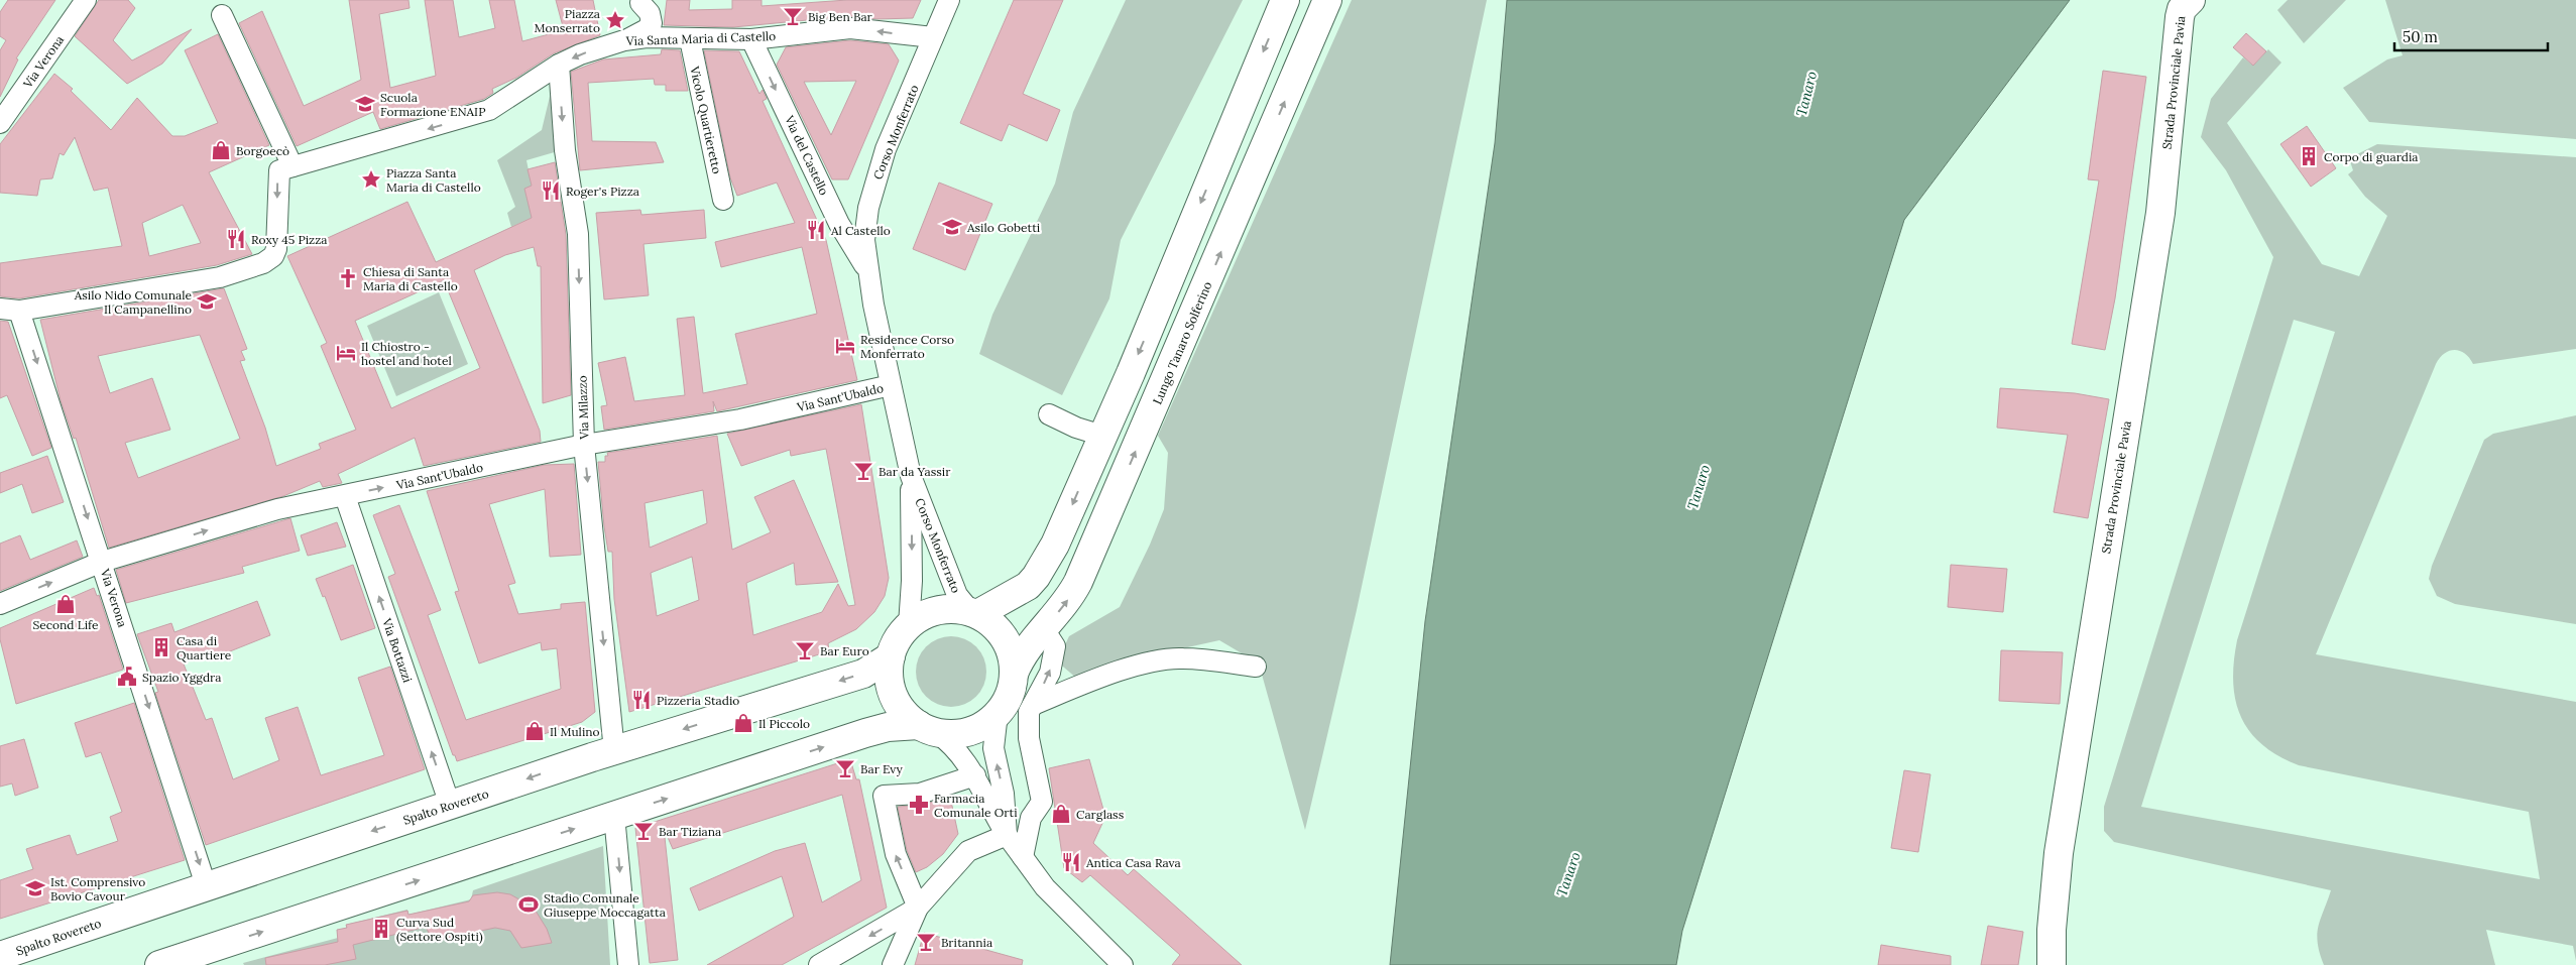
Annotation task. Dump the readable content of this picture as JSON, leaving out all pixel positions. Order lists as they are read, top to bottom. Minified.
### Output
{"streets":{"main road":["Strada Provinciale Pavia","Lungo Tanaro Solferino","Spalto Rovereto"],"street":["Via Santa Maria di Castello","Via Verona","Vicolo Quartieretto","Corso Monferrato","Via del Castello","Via Sant'Ubaldo","Via Milazzo","Via Bottazzi"]},"crossings":[["Via Santa Maria di Castello","Vicolo Quartieretto"],["Via Santa Maria di Castello","Corso Monferrato"],["Via Santa Maria di Castello","Via del Castello"],["Via Santa Maria di Castello","Via Milazzo"],["Via Verona","Via Sant'Ubaldo"],["Via Verona","Spalto Rovereto"],["Corso Monferrato","Via del Castello"],["Corso Monferrato","Lungo Tanaro Solferino"],["Corso Monferrato","Via Sant'Ubaldo"],["Corso Monferrato","Spalto Rovereto"],["Lungo Tanaro Solferino","Spalto Rovereto"],["Via Sant'Ubaldo","Via Milazzo"],["Via Sant'Ubaldo","Via Bottazzi"],["Via Milazzo","Spalto Rovereto"],["Via Bottazzi","Spalto Rovereto"]],"one_way":["Via Santa Maria di Castello","Via Verona","Via del Castello","Via Sant'Ubaldo","Via Milazzo","Via Bottazzi"],"water":["Tanaro"],"places":{"bar":["Big Ben Bar","Bar da Yassir","Bar Euro","Bar Evy","Bar Tiziana","Britannia"],"place":["Piazza Monserrato","Piazza Santa Maria di Castello"],"school or university":["Scuola Formazione ENAIP","Asilo Gobetti","Asilo Nido Comunale Il Campanellino","Ist. Comprensivo Bovio Cavour"],"shop":["Borgoecò","Second Life","Il Piccolo","Il Mulino","Carglass"],"building":["Corpo di guardia","Casa di Quartiere","Curva Sud (Settore Ospiti)"],"restaurant":["Roger's Pizza","Al Castello","Roxy 45 Pizza","Pizzeria Stadio","Antica Casa Rava"],"church":["Chiesa di Santa Maria di Castello"],"hotel":["Residence Corso Monferrato","Il Chiostro - hostel and hotel"],"public building":["Spazio Yggdra"],"pharmacy":["Farmacia Comunale Orti"],"sports":["Stadio Comunale Giuseppe Moccagatta"]},"scale_bar":"50 m"}
